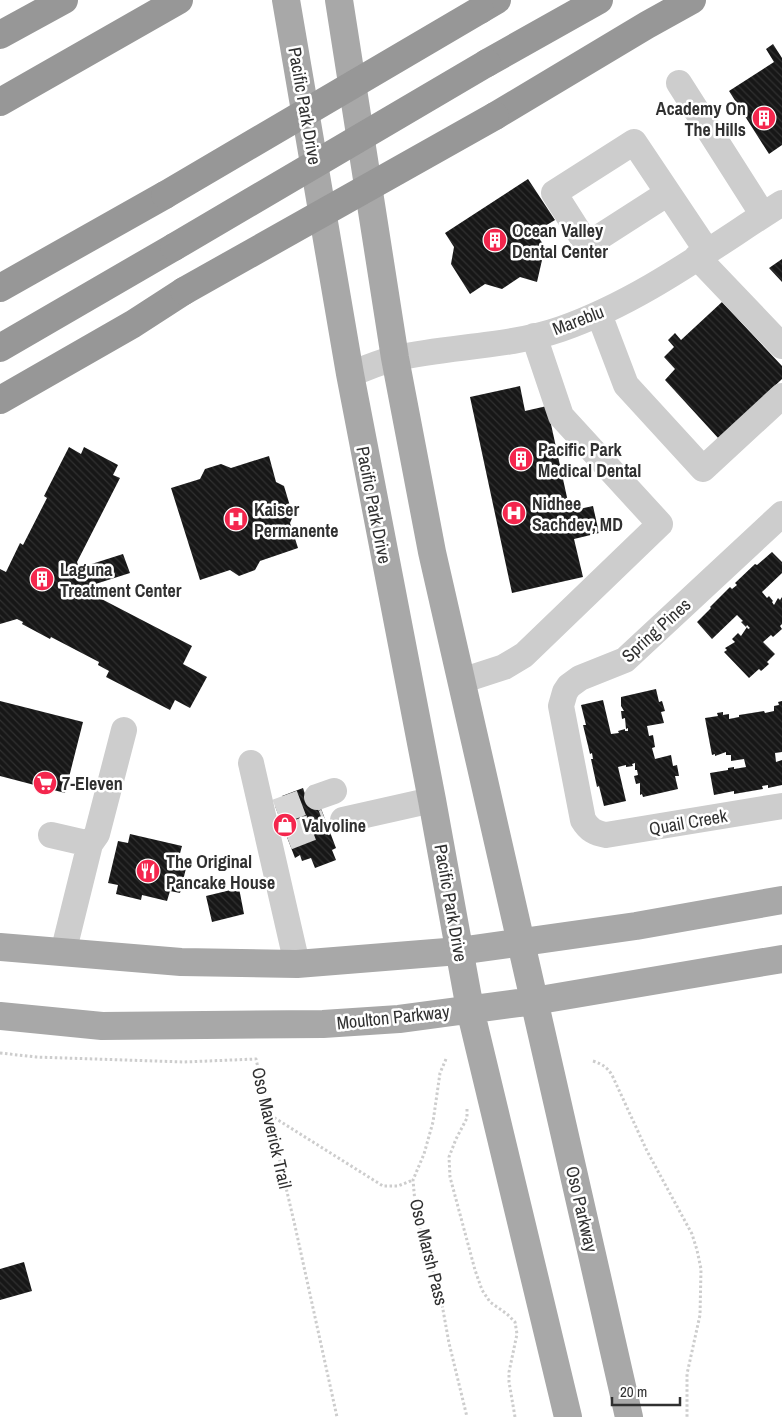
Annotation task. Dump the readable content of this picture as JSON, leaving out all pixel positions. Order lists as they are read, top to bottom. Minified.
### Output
{"streets":{"main road":["Pacific Park Drive","Moulton Parkway","Oso Parkway"],"street":["Mareblu","Spring Pines","Quail Creek"],"path":["Oso Maverick Trail","Oso Marsh Pass"]},"crossings":[["Pacific Park Drive","Mareblu"],["Pacific Park Drive","Moulton Parkway"],["Spring Pines","Quail Creek"],["Moulton Parkway","Oso Parkway"]],"places":{"building":["Academy On The Hills","Ocean Valley Dental Center","Pacific Park Medical Dental","Laguna Treatment Center"],"hospital":["Nidhee Sachdev, MD","Kaiser Permanente"],"supermarket":["7-Eleven"],"shop":["Valvoline"],"restaurant":["The Original Pancake House"]},"scale_bar":"20 m"}
